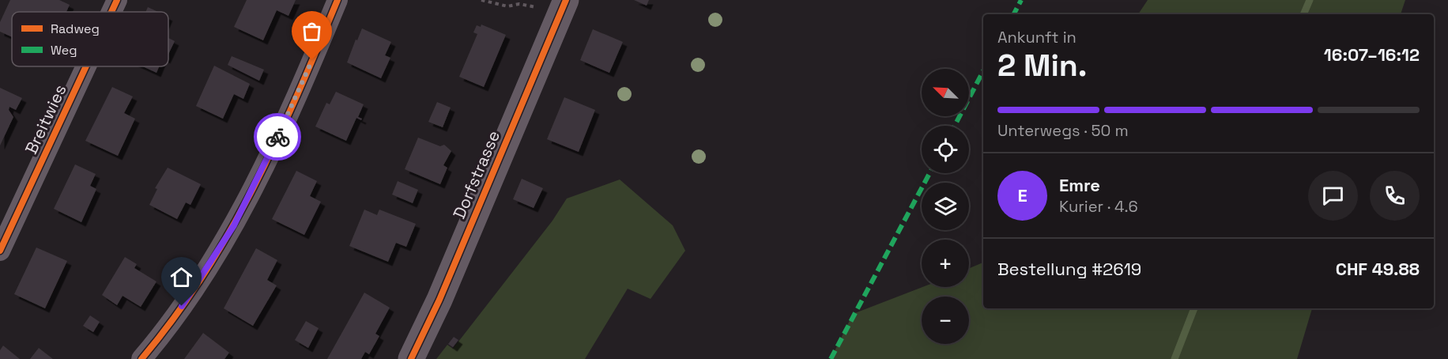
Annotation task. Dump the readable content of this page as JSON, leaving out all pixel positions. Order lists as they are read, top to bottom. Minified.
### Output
{"streets":{"street":["Breitwies","Dorfstrasse"]},"legend":["Radweg","Weg"],"north":"top left","page":{"heading":["2 Min.","Ankunft in","16:07–16:12"],"panel":["Emre","Kurier · 4.6","Bestellung #2619","CHF 49.88"],"map_buttons":["+","−"],"bar":"Unterwegs · 50 m","round":"E"}}
